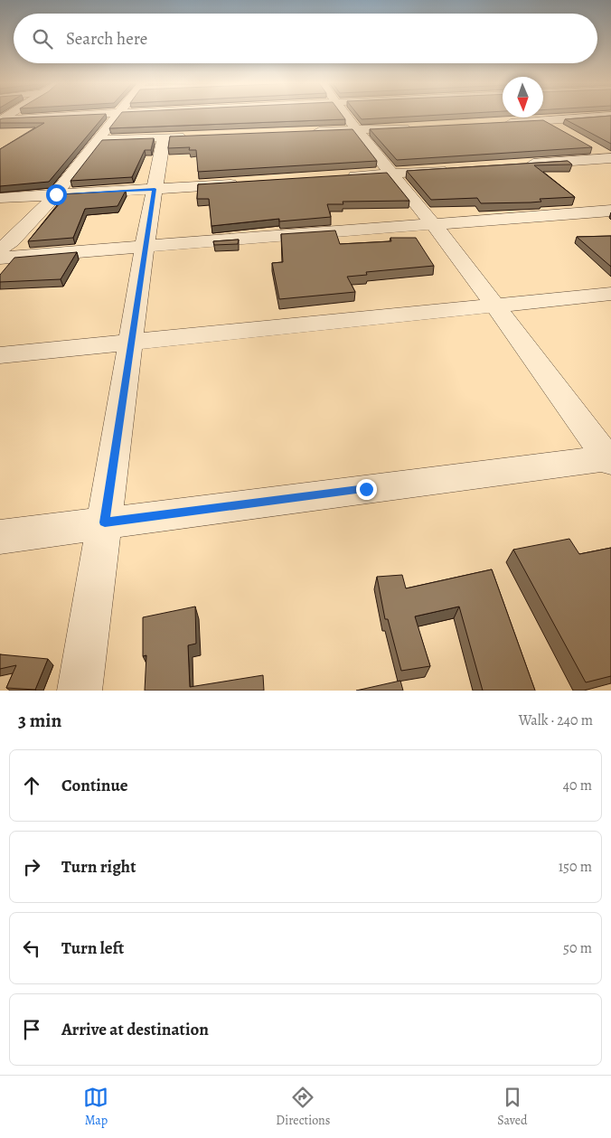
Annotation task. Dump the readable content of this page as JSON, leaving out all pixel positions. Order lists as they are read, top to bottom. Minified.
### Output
{"north":"bottom","page":{"search":"Search here","heading":["3 min","Walk · 240 m"],"list":[["Continue","40 m"],["Turn right","150 m"],["Turn left","50 m"],"Arrive at destination"],"nav":["Map","Directions","Saved"]}}
